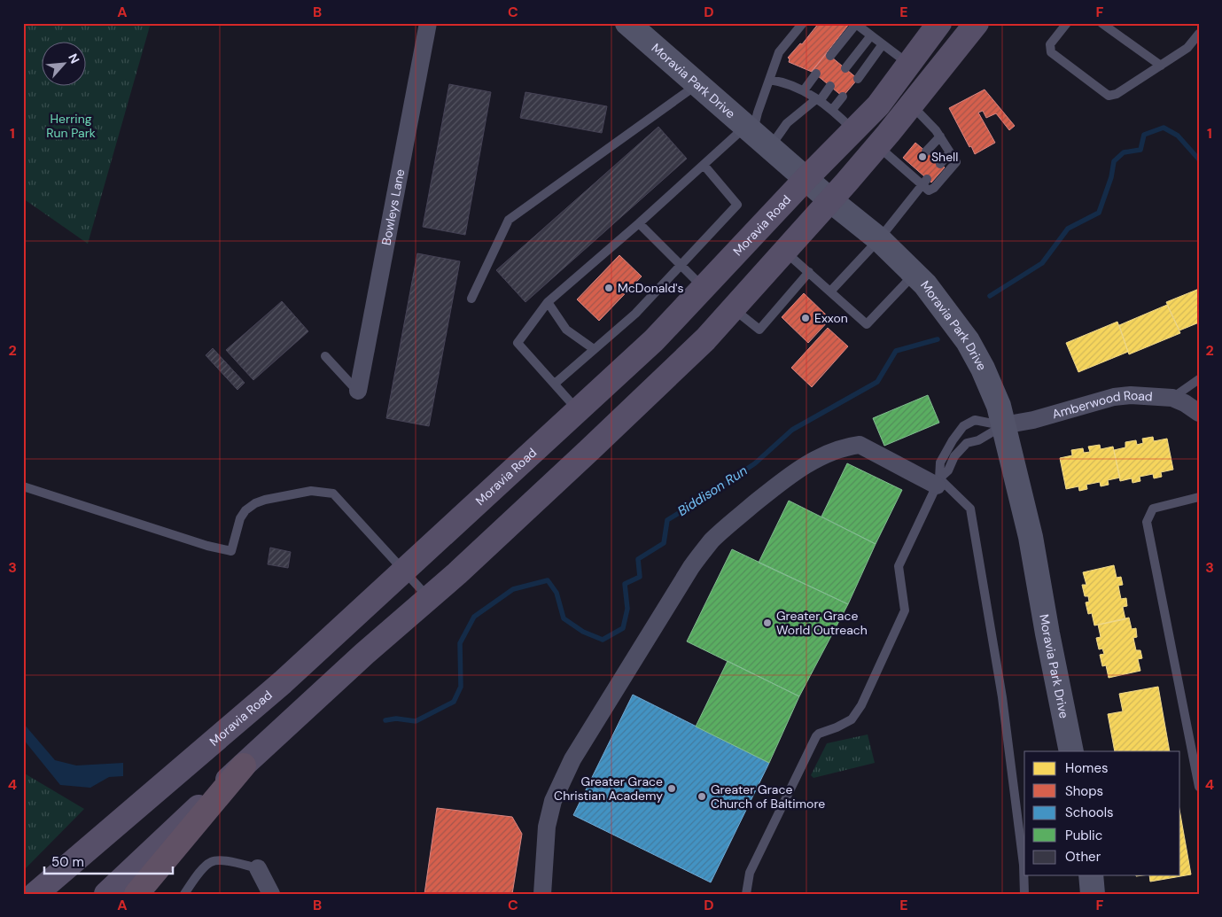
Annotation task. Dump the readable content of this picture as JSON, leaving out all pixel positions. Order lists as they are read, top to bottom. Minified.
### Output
{"streets":{"main road":["Moravia Park Drive","Moravia Road"],"street":["Bowleys Lane","Amberwood Road"]},"crossings":[["Moravia Park Drive","Moravia Road"],["Moravia Park Drive","Amberwood Road"]],"water":["Biddison Run"],"parks":["Herring Run Park"],"places":["Shell","McDonald's","Exxon","Greater Grace World Outreach","Greater Grace Christian Academy","Greater Grace Church of Baltimore"],"legend":["Homes","Shops","Schools","Public","Other"],"scale_bar":"50 m","north":"top right","grid":{"columns":["A","B","C","D","E","F"],"rows":["1","2","3","4"]}}
